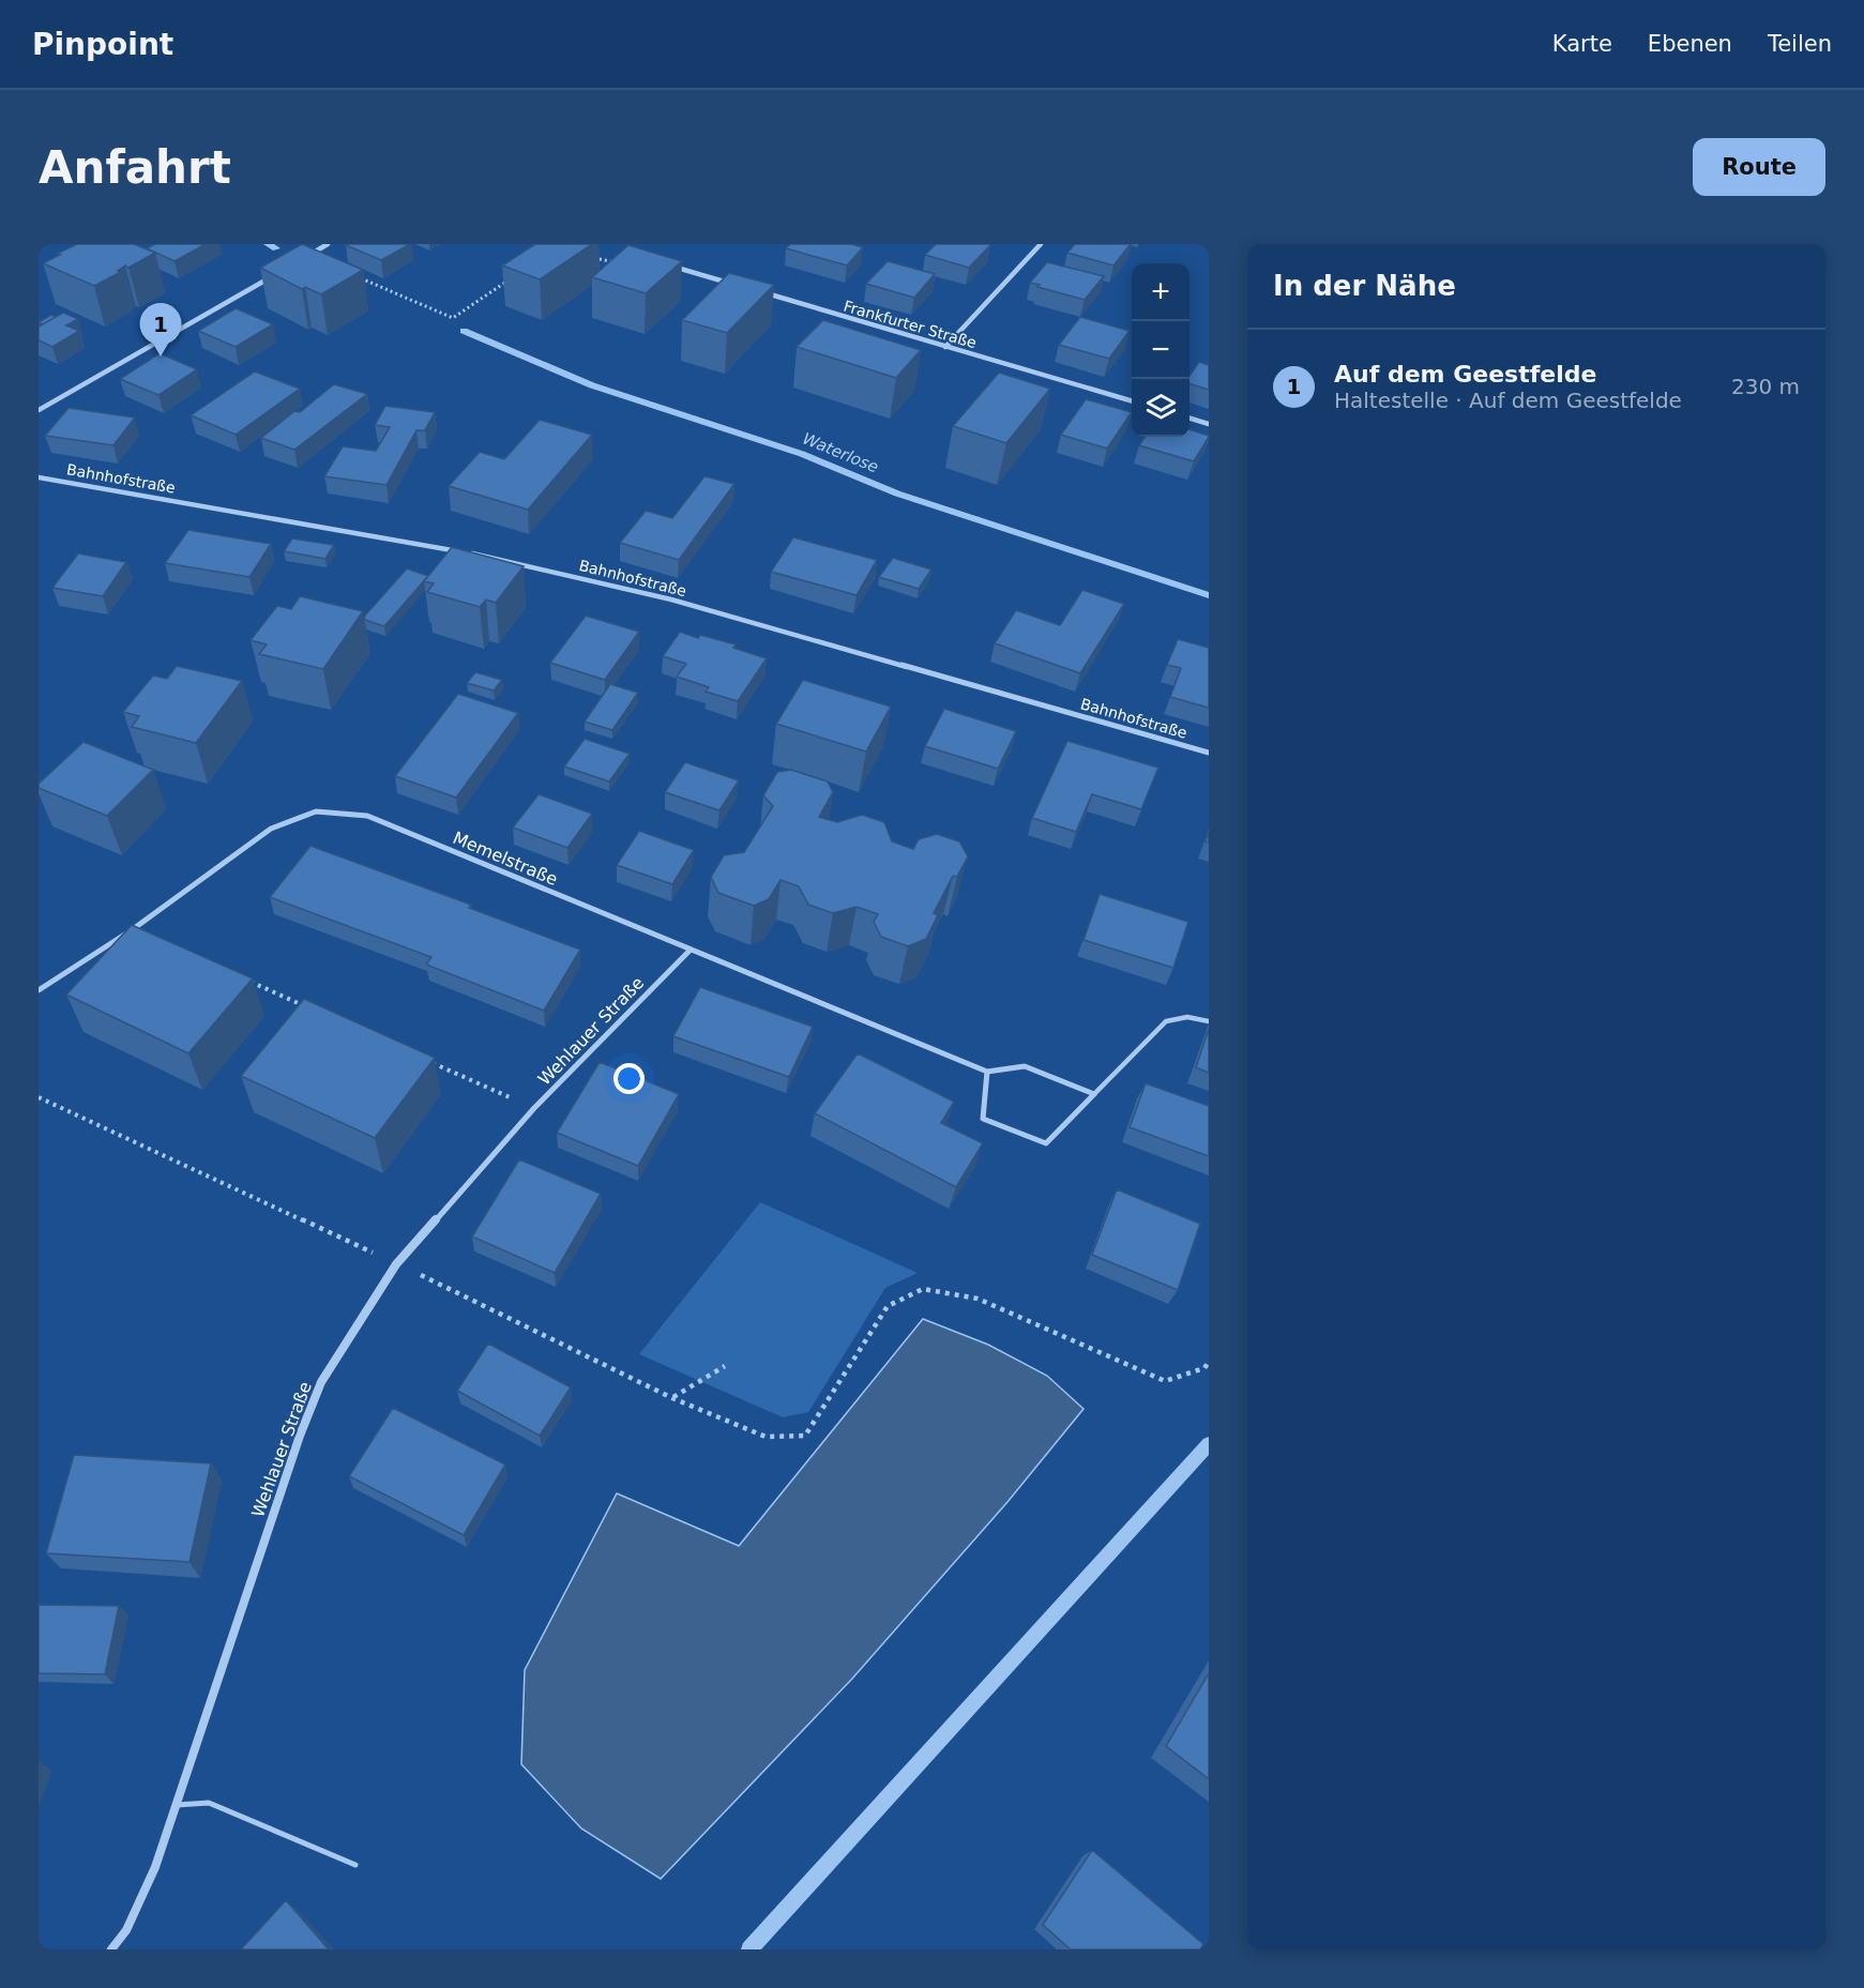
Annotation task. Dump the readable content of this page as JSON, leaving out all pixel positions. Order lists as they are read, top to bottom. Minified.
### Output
{"streets":{"street":["Frankfurter Straße","Bahnhofstraße","Memelstraße","Wehlauer Straße"]},"crossings":[["Memelstraße","Wehlauer Straße"]],"water":["Waterlose"],"page":{"header":"Pinpoint","nav":["Karte","Ebenen","Teilen"],"buttons":"Route","title":"Anfahrt","heading":"In der Nähe","map_buttons":["+","−"],"pins":"1","list":[{"mark":"1","name":"Auf dem Geestfelde","note":"Haltestelle · Auf dem Geestfelde","value":"230 m"}]}}
